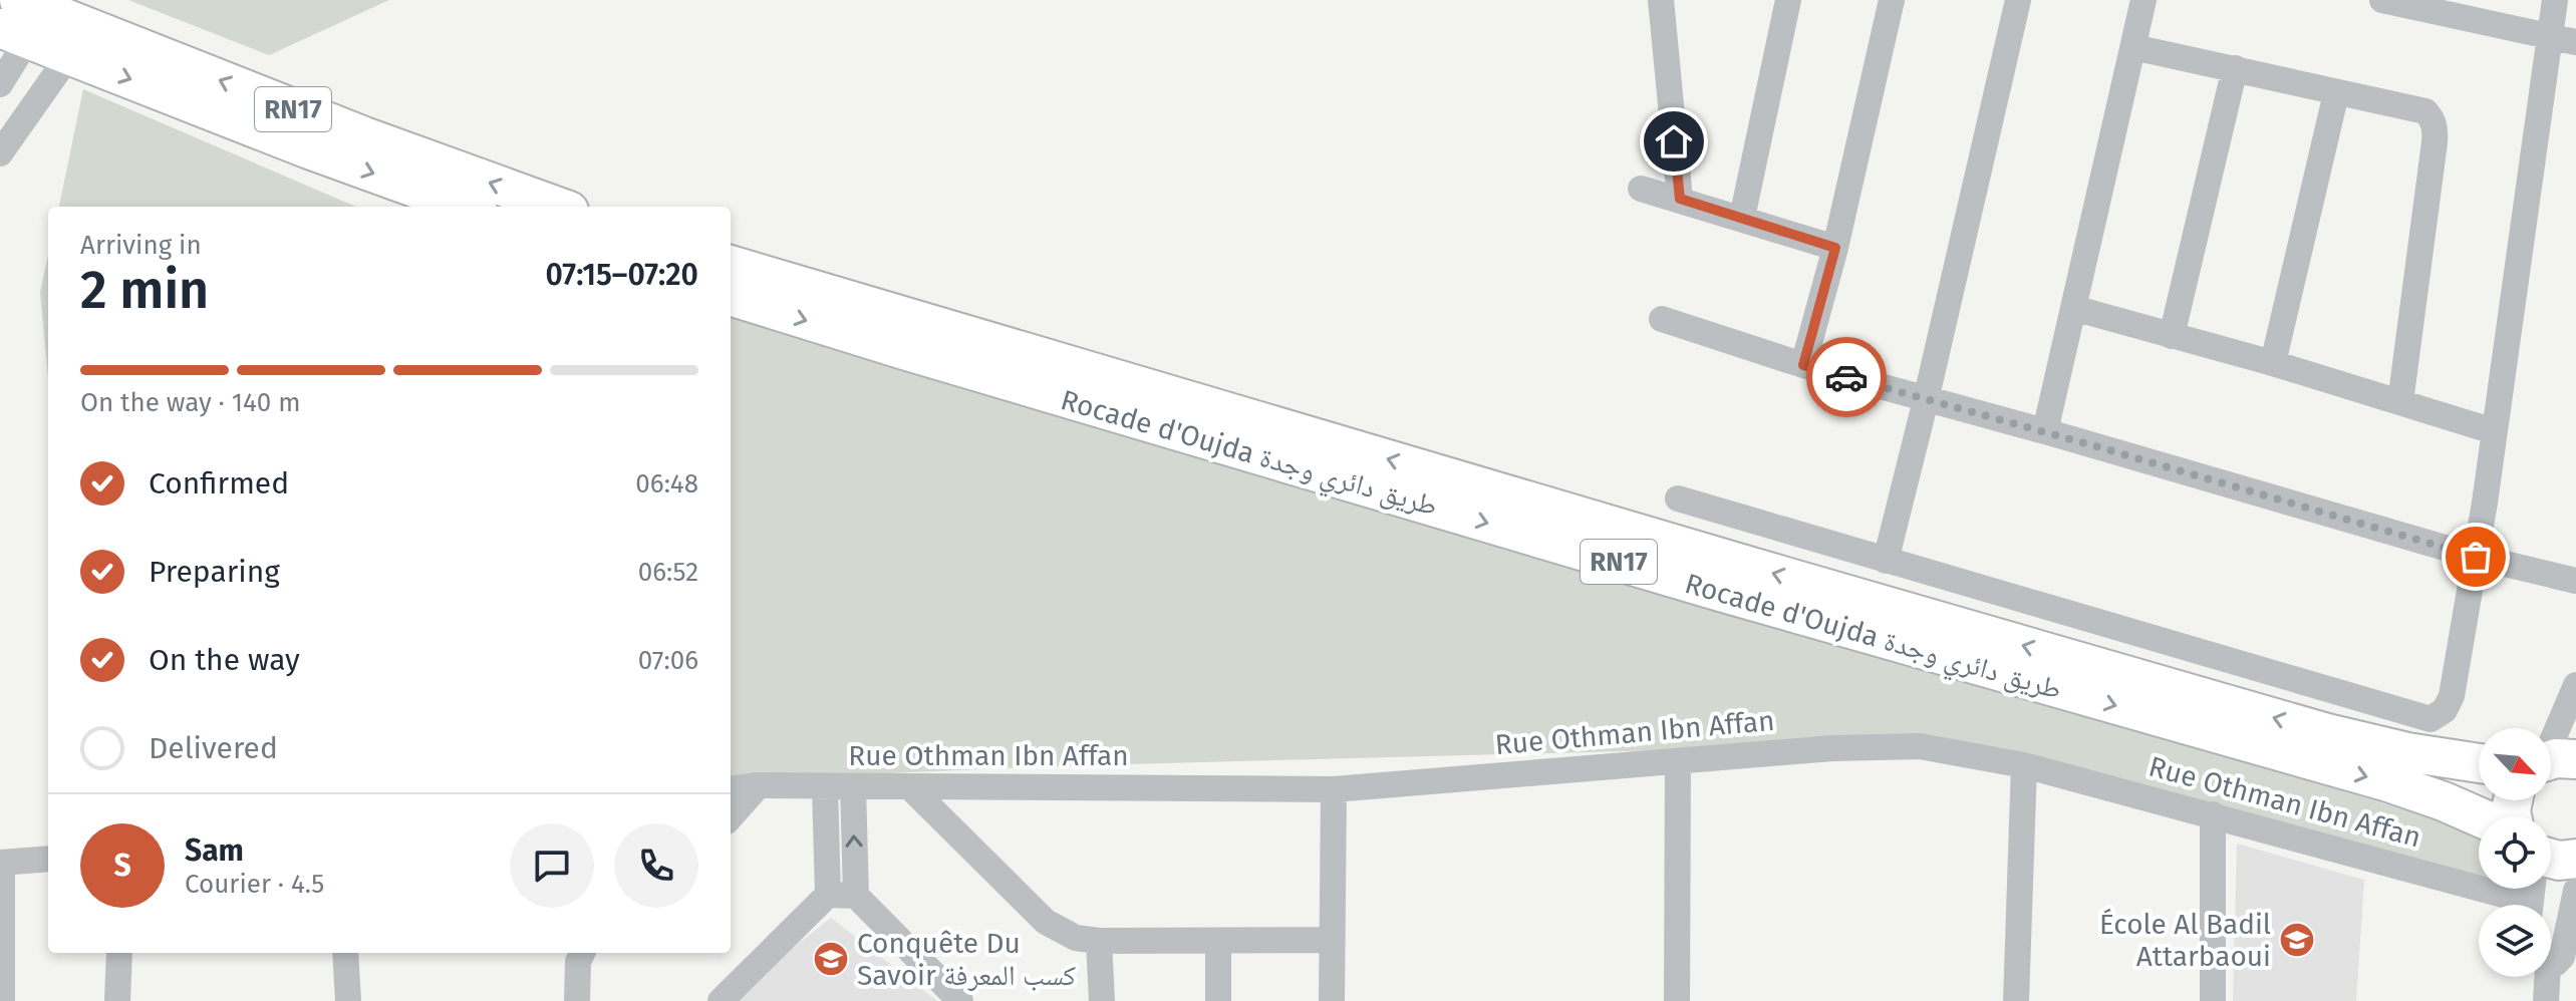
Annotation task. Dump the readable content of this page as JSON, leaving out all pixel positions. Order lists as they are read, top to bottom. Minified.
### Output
{"streets":{"highway":["RN17","Rocade d'Oujda طريق دائري وجدة"],"street":["Rue Othman Ibn Affan"]},"places":{"school or university":["École Al Badil Attarbaoui","Conquête Du Savoir كسب المعرفة"]},"north":"bottom right","page":{"heading":["2 min","Arriving in","07:15–07:20"],"panel":["Sam","Courier · 4.5"],"bar":"On the way · 140 m","list":[["Confirmed","06:48"],["Preparing","06:52"],["On the way","07:06"],"Delivered"],"round":"S"}}
